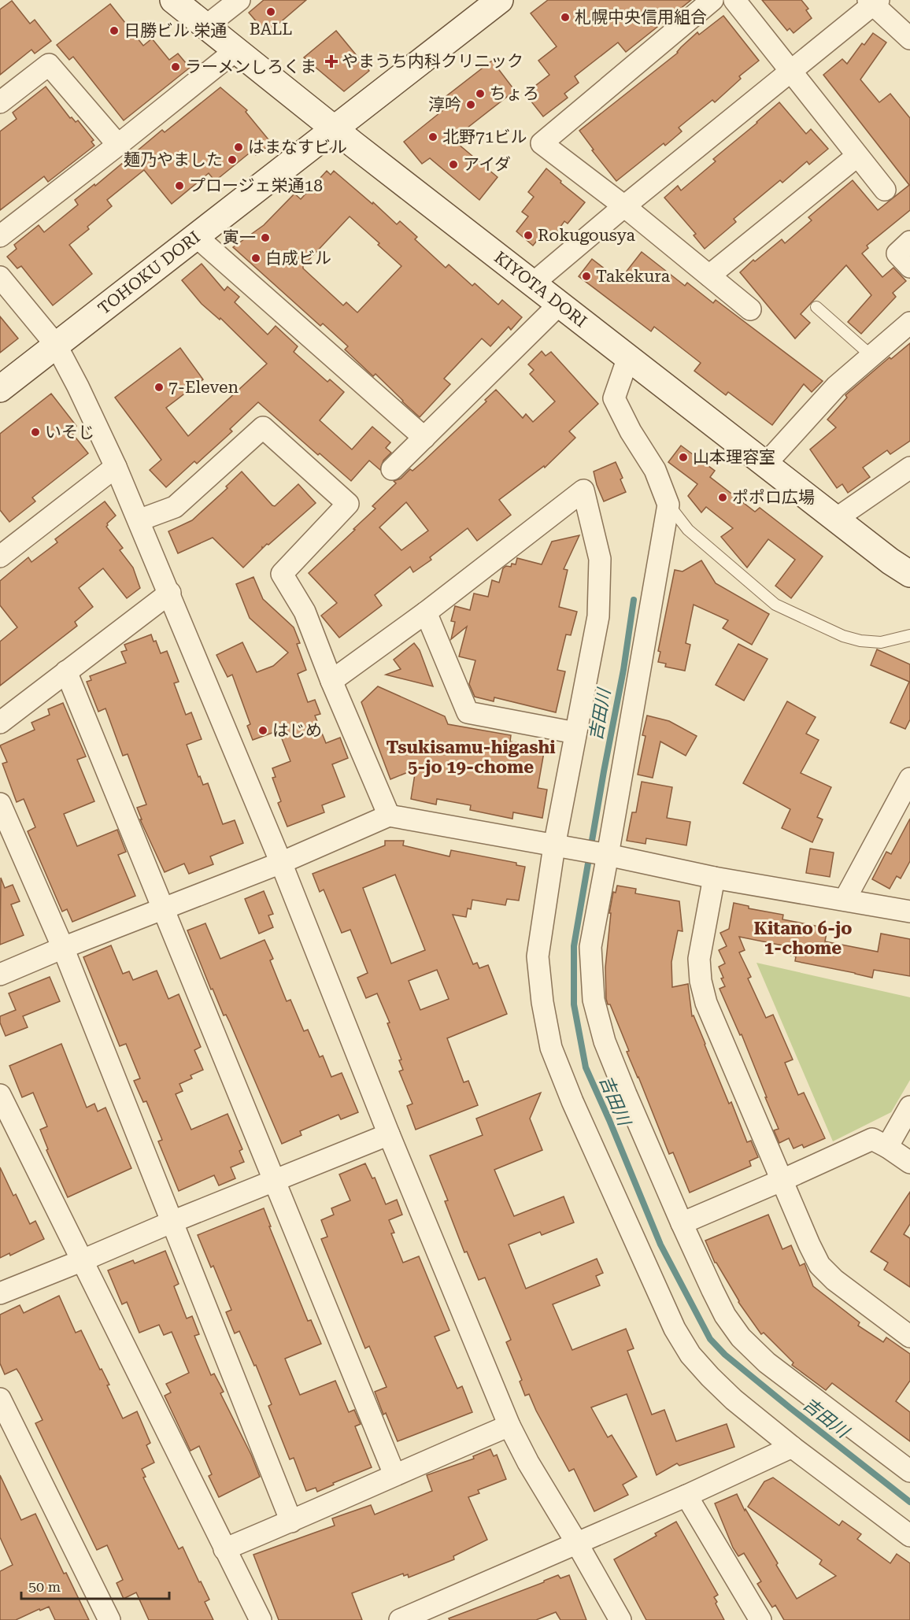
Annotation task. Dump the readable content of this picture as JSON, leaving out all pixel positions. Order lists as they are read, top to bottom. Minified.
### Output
{"streets":{"street":["TOHOKU DORI","KIYOTA DORI"]},"crossings":[["TOHOKU DORI","KIYOTA DORI"]],"districts":["Tsukisamu-higashi 5-jo 19-chome","Kitano 6-jo 1-chome"],"water":["吉田川"],"places":{"other":["BALL","札幌中央信用組合","日勝ビル 栄通","ラーメンしろくま","ちょろ","淳吟","北野71ビル","はまなすビル","麺乃やました","アイダ","プロージェ栄通18","Rokugousya","寅一","白成ビル","Takekura","7-Eleven","いそじ","山本理容室","ポポロ広場","はじめ"],"health":["やまうち内科クリニック"]},"scale_bar":"50 m"}
